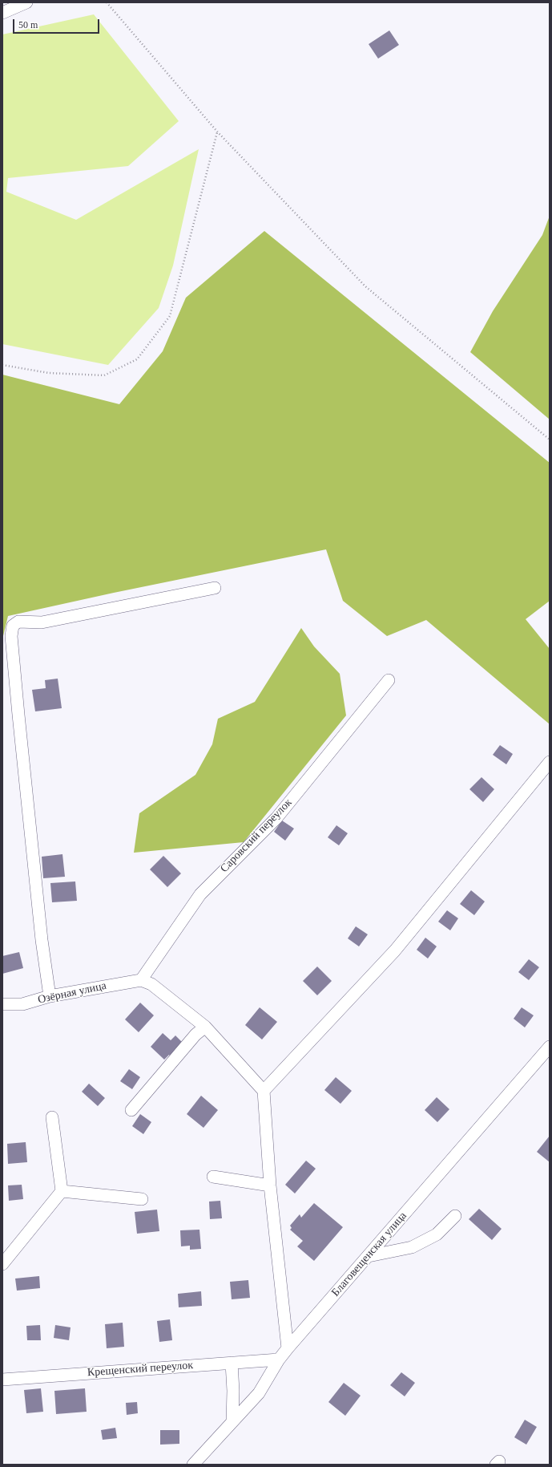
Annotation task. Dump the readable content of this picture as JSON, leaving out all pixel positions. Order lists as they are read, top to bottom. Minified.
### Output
{"streets":{"street":["Саровский переулок","Озёрная улица","Благовещенская улица","Крещенский переулок"]},"crossings":[["Саровский переулок","Озёрная улица"],["Благовещенская улица","Крещенский переулок"]],"scale_bar":"50 m"}
